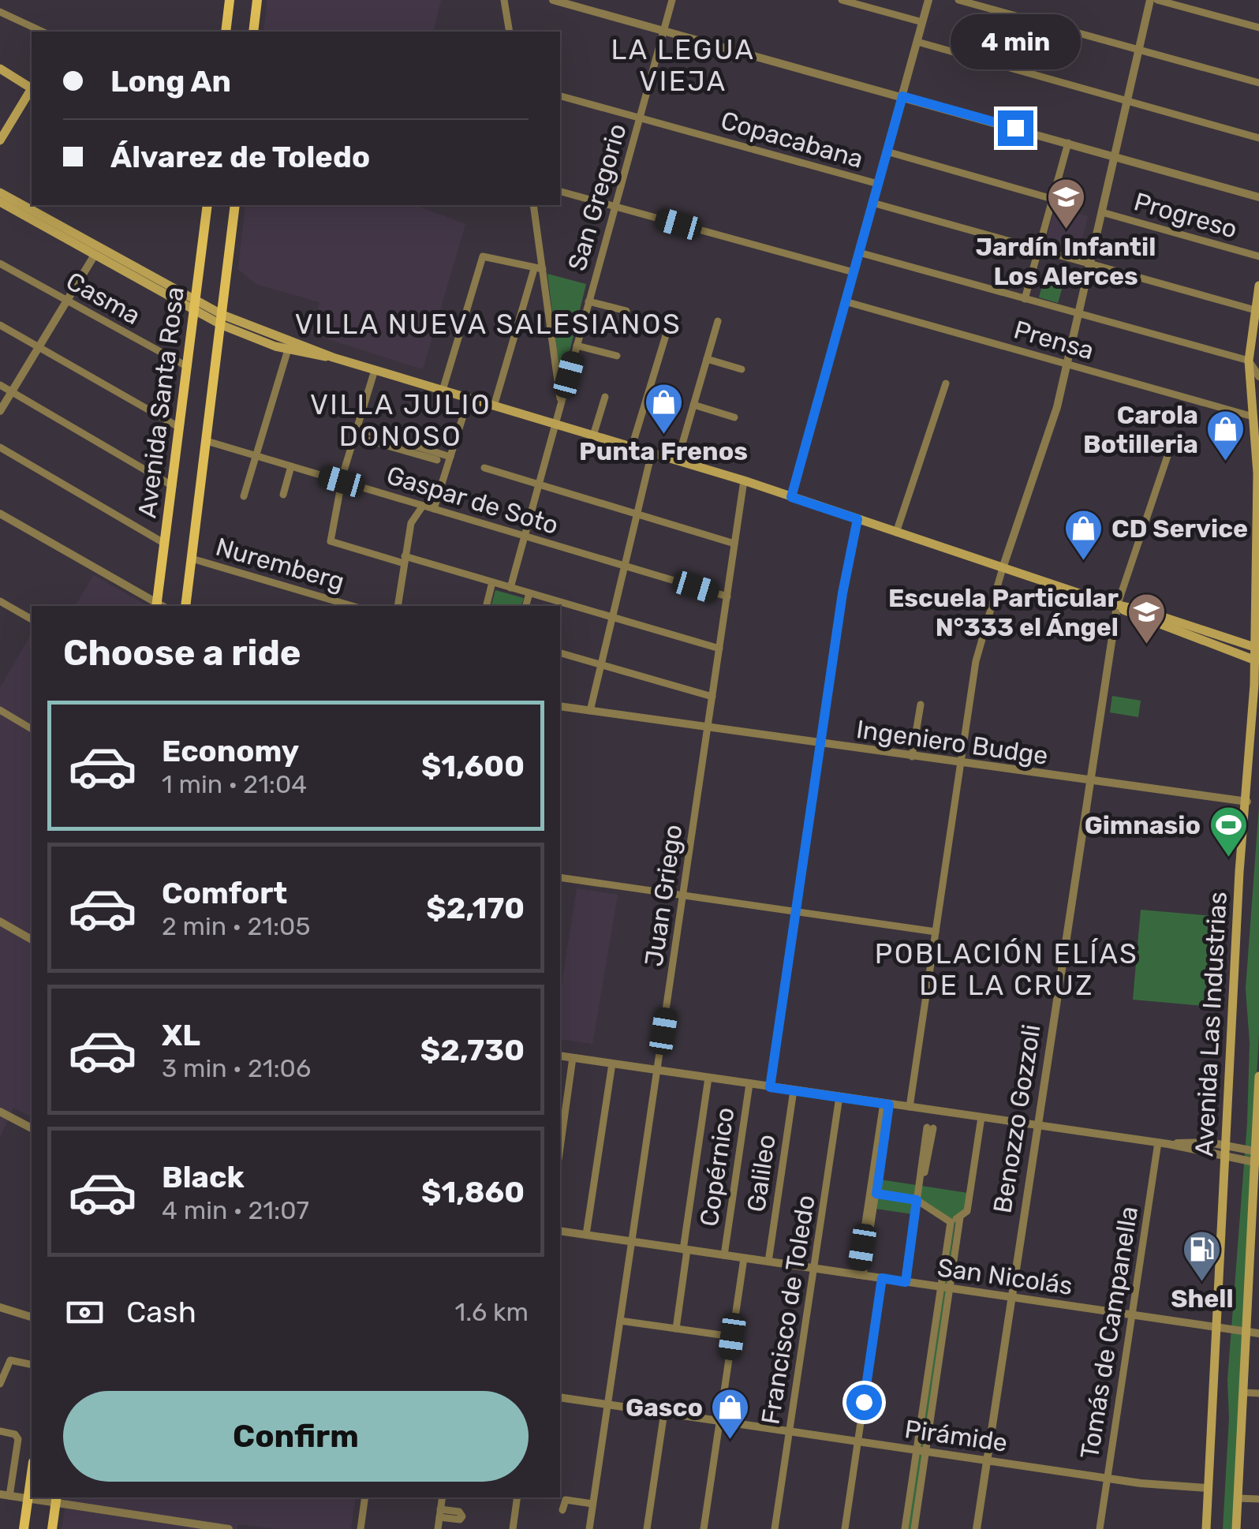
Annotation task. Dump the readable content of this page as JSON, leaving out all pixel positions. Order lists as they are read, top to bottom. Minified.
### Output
{"streets":{"main road":["Avenida Santa Rosa","Avenida Las Industrias"],"street":["Copacabana","San Gregorio","Progreso","Casma","Prensa","Gaspar de Soto","Nuremberg","Ingeniero Budge","Juan Griego","Benozzo Gozzoli","Copérnico","Galileo","San Nicolás","Francisco de Toledo","Tomás de Campanella","Pirámide"]},"crossings":[["Copacabana","San Gregorio"],["San Gregorio","Gaspar de Soto"],["Casma","Avenida Santa Rosa"],["Prensa","Avenida Las Industrias"],["Avenida Santa Rosa","Gaspar de Soto"],["Avenida Santa Rosa","Nuremberg"],["Gaspar de Soto","Juan Griego"],["Ingeniero Budge","Juan Griego"],["Ingeniero Budge","Avenida Las Industrias"],["Ingeniero Budge","Benozzo Gozzoli"],["Juan Griego","San Nicolás"],["Juan Griego","Pirámide"],["Avenida Las Industrias","San Nicolás"],["Avenida Las Industrias","Pirámide"],["Benozzo Gozzoli","San Nicolás"],["Benozzo Gozzoli","Pirámide"],["Copérnico","San Nicolás"],["Galileo","San Nicolás"],["San Nicolás","Francisco de Toledo"],["San Nicolás","Tomás de Campanella"],["Francisco de Toledo","Pirámide"],["Tomás de Campanella","Pirámide"]],"districts":["LA LEGUA VIEJA","VILLA NUEVA SALESIANOS","VILLA JULIO DONOSO","POBLACIÓN ELÍAS DE LA CRUZ"],"places":{"school or university":["Jardín Infantil Los Alerces","Escuela Particular N°333 el Ángel"],"shop":["Punta Frenos","Carola Botilleria","CD Service","Gasco"],"sports":["Gimnasio"],"fuel station":["Shell"]},"page":{"bubble":"4 min","banner":["Long An","Álvarez de Toledo"],"heading":"Choose a ride","list":[{"name":"Economy","note":"1 min · 21:04","value":"$1,600"},{"name":"Comfort","note":"2 min · 21:05","value":"$2,170"},{"name":"XL","note":"3 min · 21:06","value":"$2,730"},{"name":"Black","note":"4 min · 21:07","value":"$1,860"}],"pay":["Cash","1.6 km"],"buttons":"Confirm"}}
